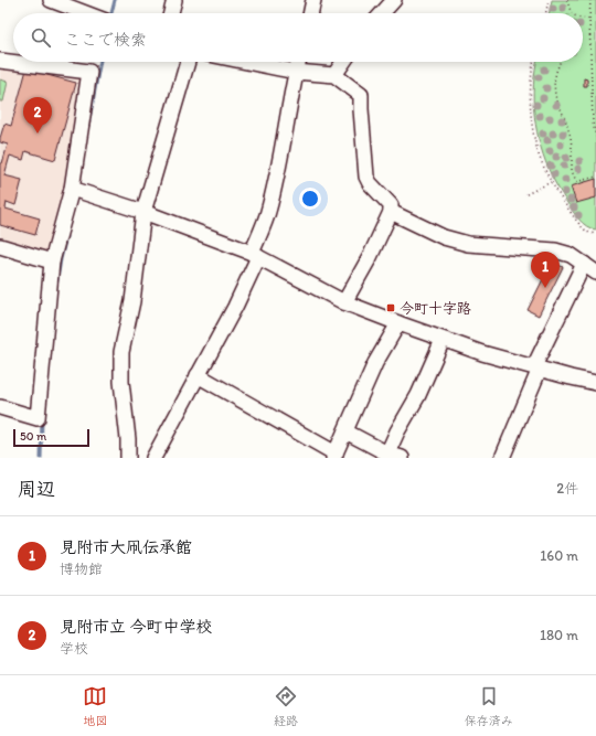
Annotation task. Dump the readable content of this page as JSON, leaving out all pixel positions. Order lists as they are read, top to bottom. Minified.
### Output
{"places":{"transit":["今町十字路"]},"scale_bar":"50 m","page":{"search":"ここで検索","pins":["2","1"],"scale":"50 m","heading":["周辺","2件"],"list":[{"mark":"1","name":"見附市大凧伝承館","note":"博物館","value":"160 m"},{"mark":"2","name":"見附市立 今町中学校","note":"学校","value":"180 m"}],"nav":["地図","経路","保存済み"]}}
